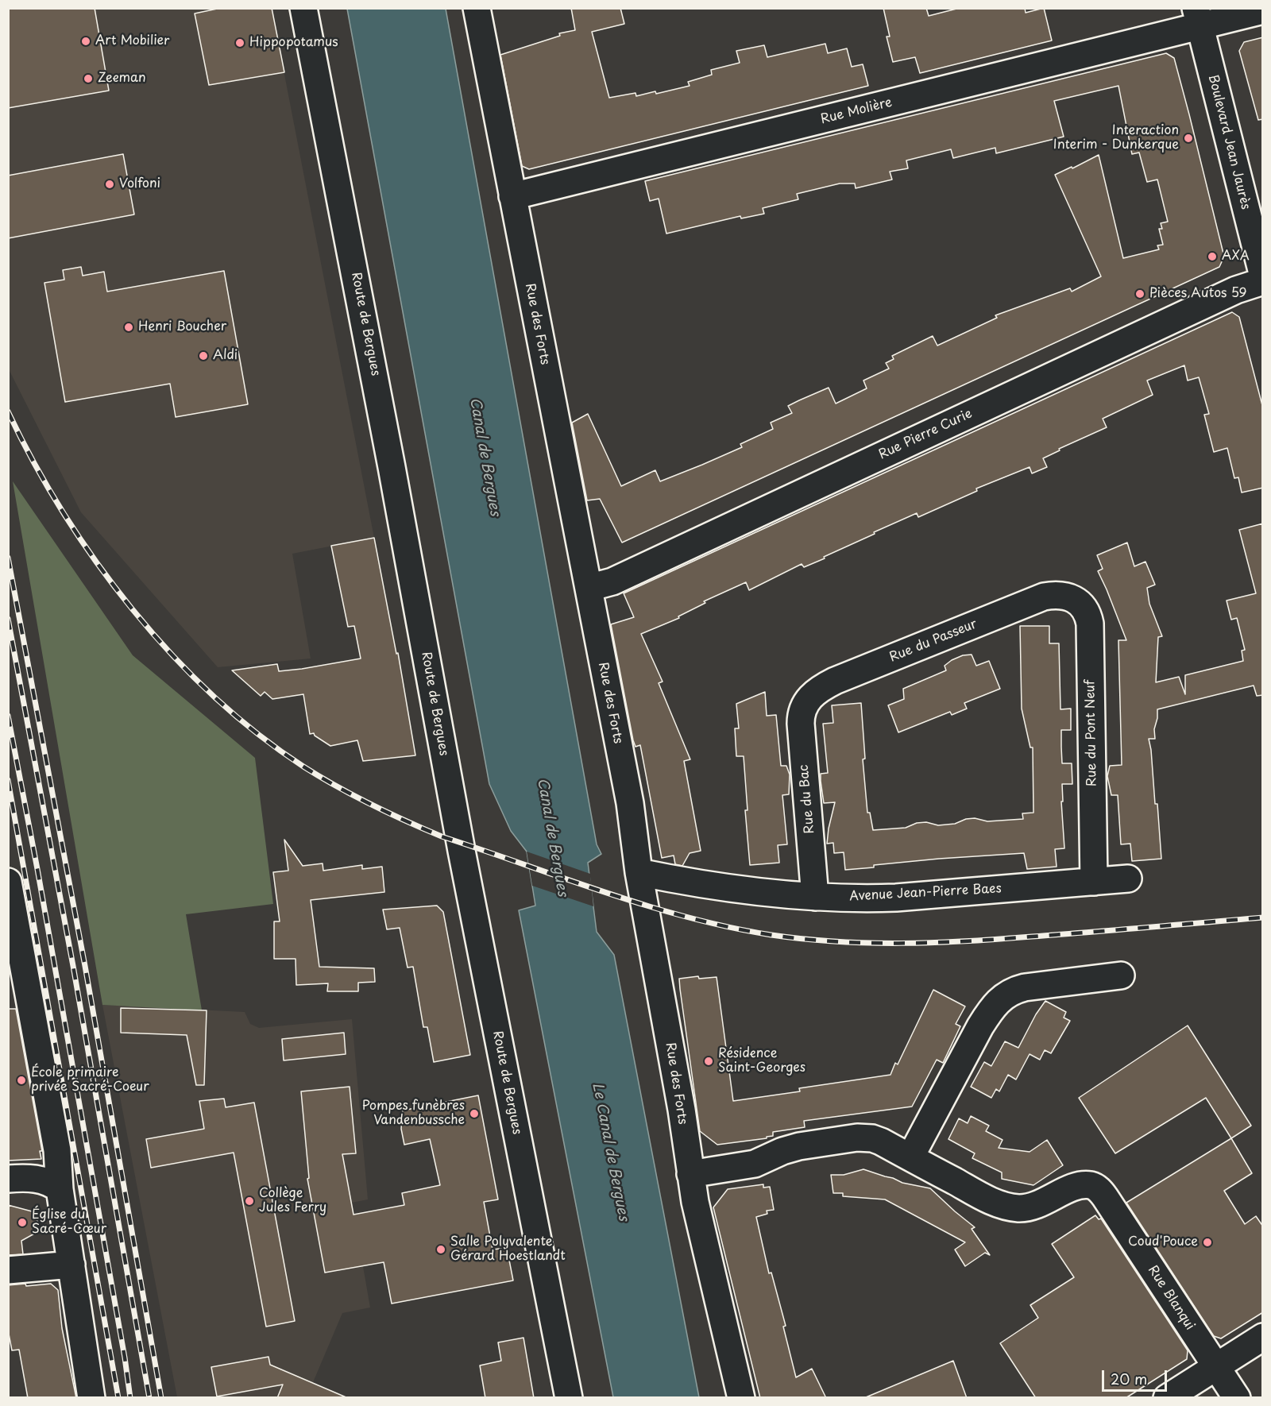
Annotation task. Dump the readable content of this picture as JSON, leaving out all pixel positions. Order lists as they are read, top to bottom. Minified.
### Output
{"streets":{"street":["Rue Molière","Boulevard Jean Jaurès","Route de Bergues","Rue des Forts","Rue Pierre Curie","Rue du Passeur","Rue du Pont Neuf","Rue du Bac","Avenue Jean-Pierre Baes","Rue Blanqui"]},"crossings":[["Rue Molière","Boulevard Jean Jaurès"],["Rue Molière","Rue des Forts"],["Boulevard Jean Jaurès","Rue Pierre Curie"],["Rue des Forts","Rue Pierre Curie"],["Rue des Forts","Avenue Jean-Pierre Baes"],["Rue du Passeur","Rue du Pont Neuf"],["Rue du Passeur","Rue du Bac"],["Rue du Pont Neuf","Avenue Jean-Pierre Baes"],["Rue du Bac","Avenue Jean-Pierre Baes"]],"water":["Canal de Bergues","Le Canal de Bergues"],"places":["Art Mobilier","Hippopotamus","Zeeman","Interaction Interim - Dunkerque","Volfoni","AXA","Pièces Autos 59","Henri Boucher","Aldi","Résidence Saint-Georges","École primaire privée Sacré-Coeur","Pompes funèbres Vandenbussche","Collège Jules Ferry","Église du Sacré-Cœur","Coud'Pouce","Salle Polyvalente Gérard Hoestlandt"],"scale_bar":"20 m"}
